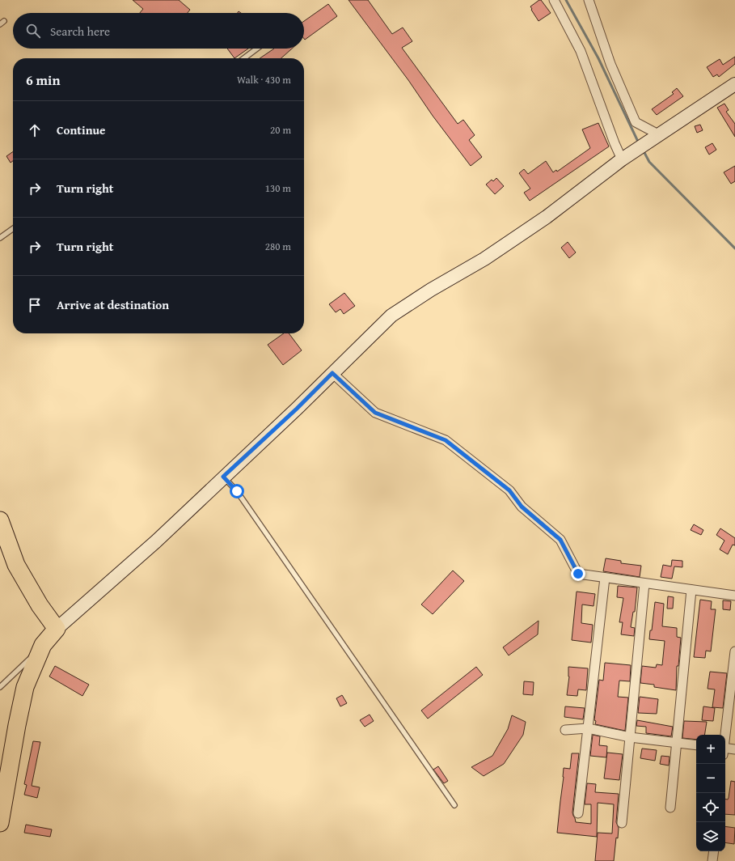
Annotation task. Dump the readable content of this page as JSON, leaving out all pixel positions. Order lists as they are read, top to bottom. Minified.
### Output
{"page":{"search":"Search here","heading":["6 min","Walk · 430 m"],"list":[["Continue","20 m"],["Turn right","130 m"],["Turn right","280 m"],"Arrive at destination"],"map_buttons":["+","−"]}}
